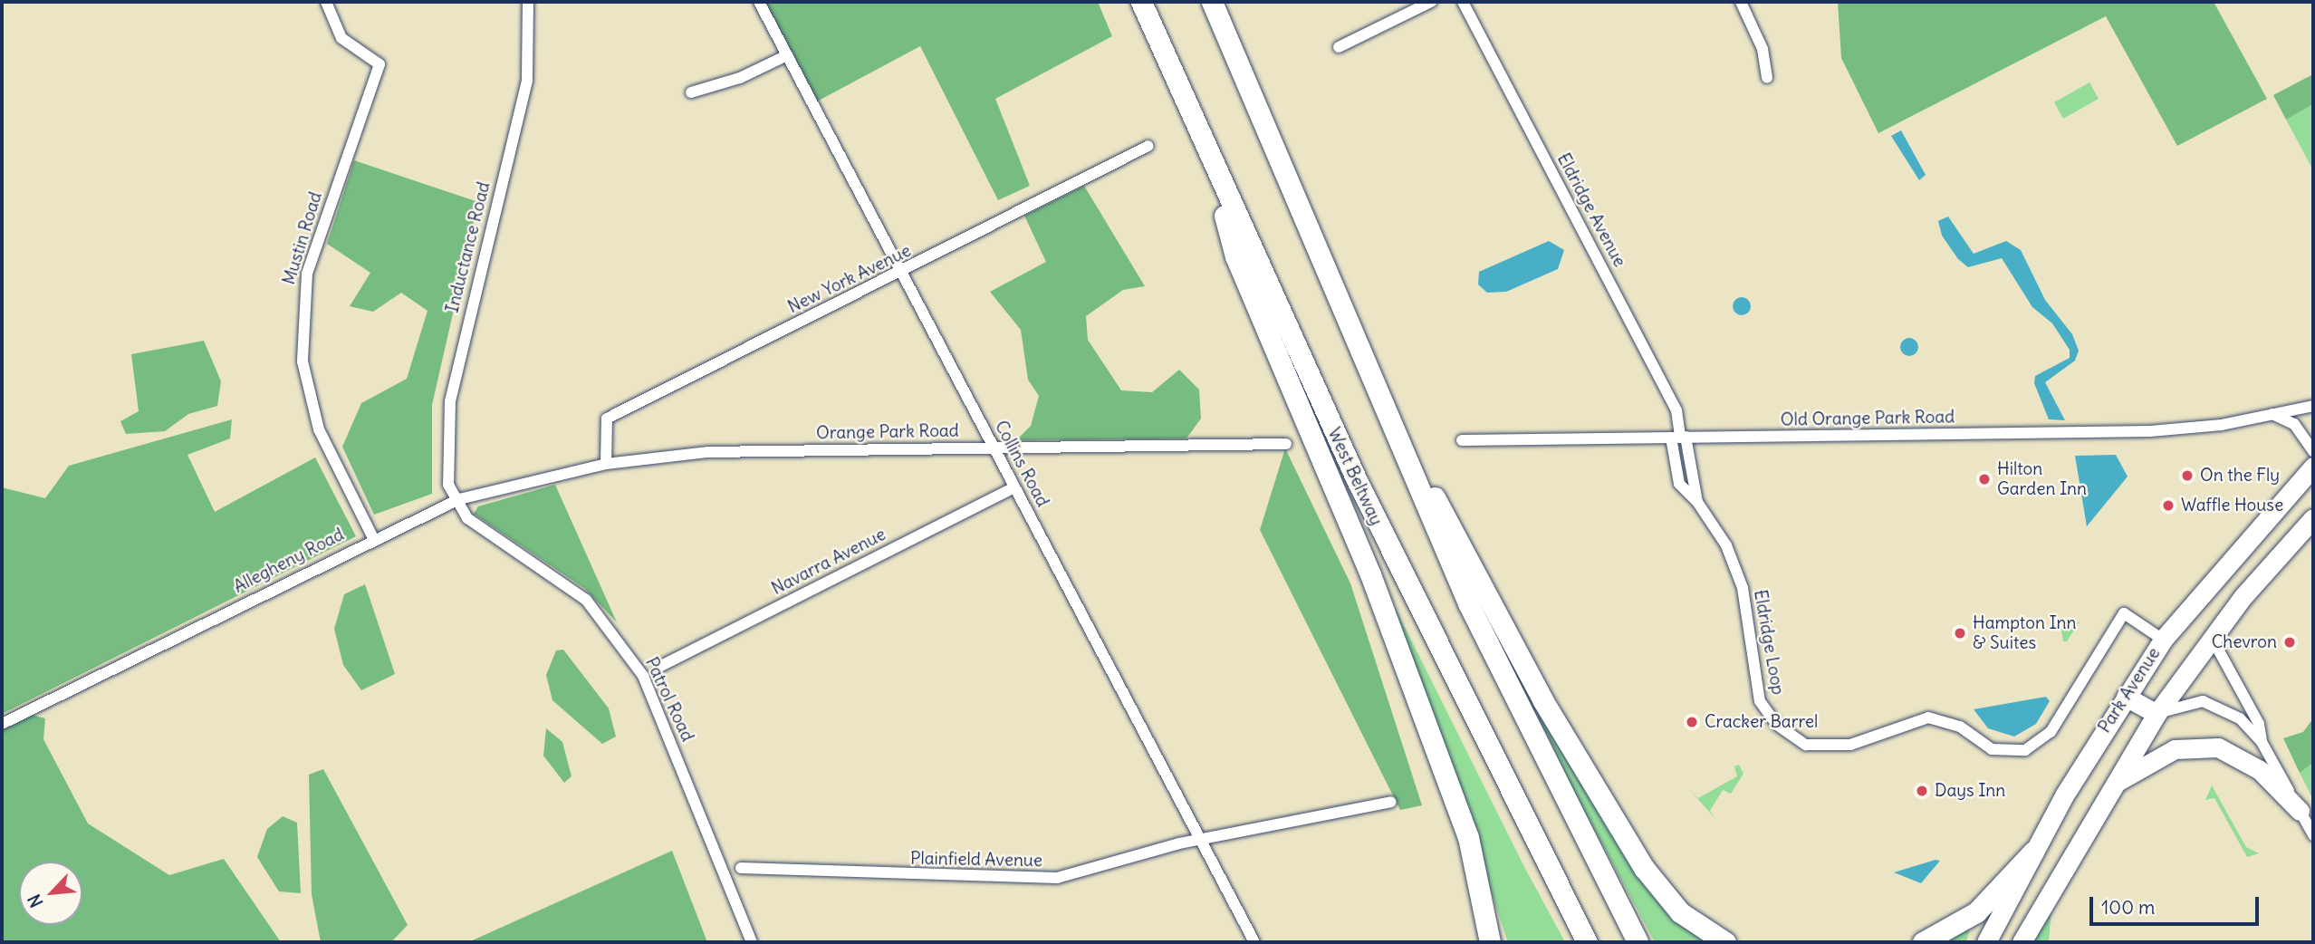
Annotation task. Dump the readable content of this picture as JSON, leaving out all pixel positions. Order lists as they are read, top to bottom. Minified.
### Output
{"streets":{"highway":["West Beltway","Park Avenue"],"street":["Eldridge Avenue","Mustin Road","Inductance Road","New York Avenue","Old Orange Park Road","Orange Park Road","Collins Road","Allegheny Road","Navarra Avenue","Eldridge Loop","Patrol Road","Plainfield Avenue"]},"crossings":[["Eldridge Avenue","Old Orange Park Road"],["Eldridge Avenue","Eldridge Loop"],["Mustin Road","Allegheny Road"],["Inductance Road","Allegheny Road"],["Inductance Road","Patrol Road"],["New York Avenue","Orange Park Road"],["New York Avenue","Collins Road"],["New York Avenue","Allegheny Road"],["Old Orange Park Road","Eldridge Loop"],["Orange Park Road","Collins Road"],["Orange Park Road","Allegheny Road"],["Collins Road","Navarra Avenue"],["Collins Road","Plainfield Avenue"],["Allegheny Road","Patrol Road"],["Eldridge Loop","Park Avenue"]],"places":["On the Fly","Hilton Garden Inn","Waffle House","Hampton Inn & Suites","Chevron","Cracker Barrel","Days Inn"],"scale_bar":"100 m","north":"bottom left"}
